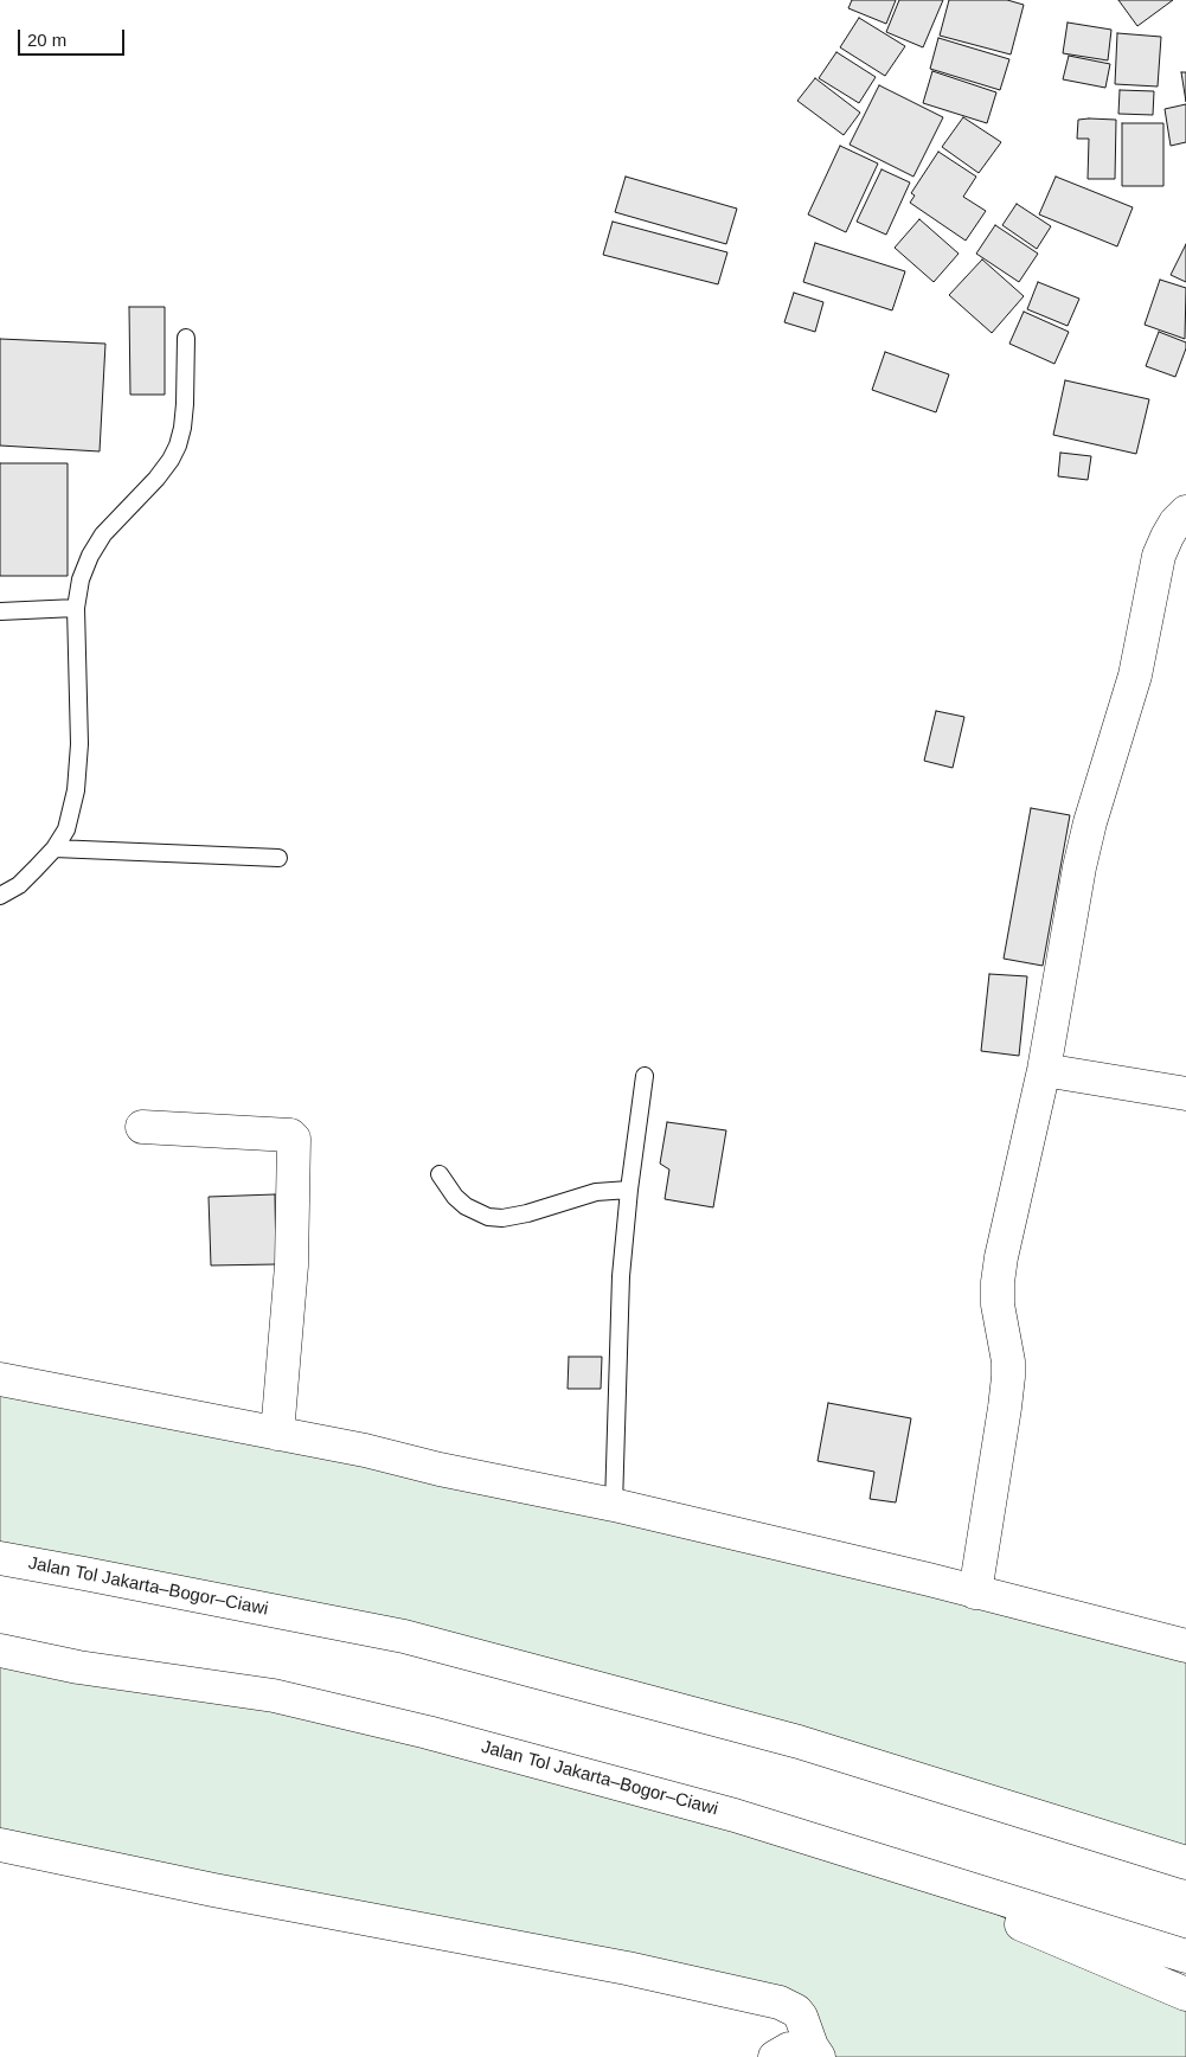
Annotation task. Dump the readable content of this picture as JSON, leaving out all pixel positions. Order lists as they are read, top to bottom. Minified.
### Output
{"streets":{"main road":["Jalan Tol Jakarta–Bogor–Ciawi"]},"scale_bar":"20 m"}
